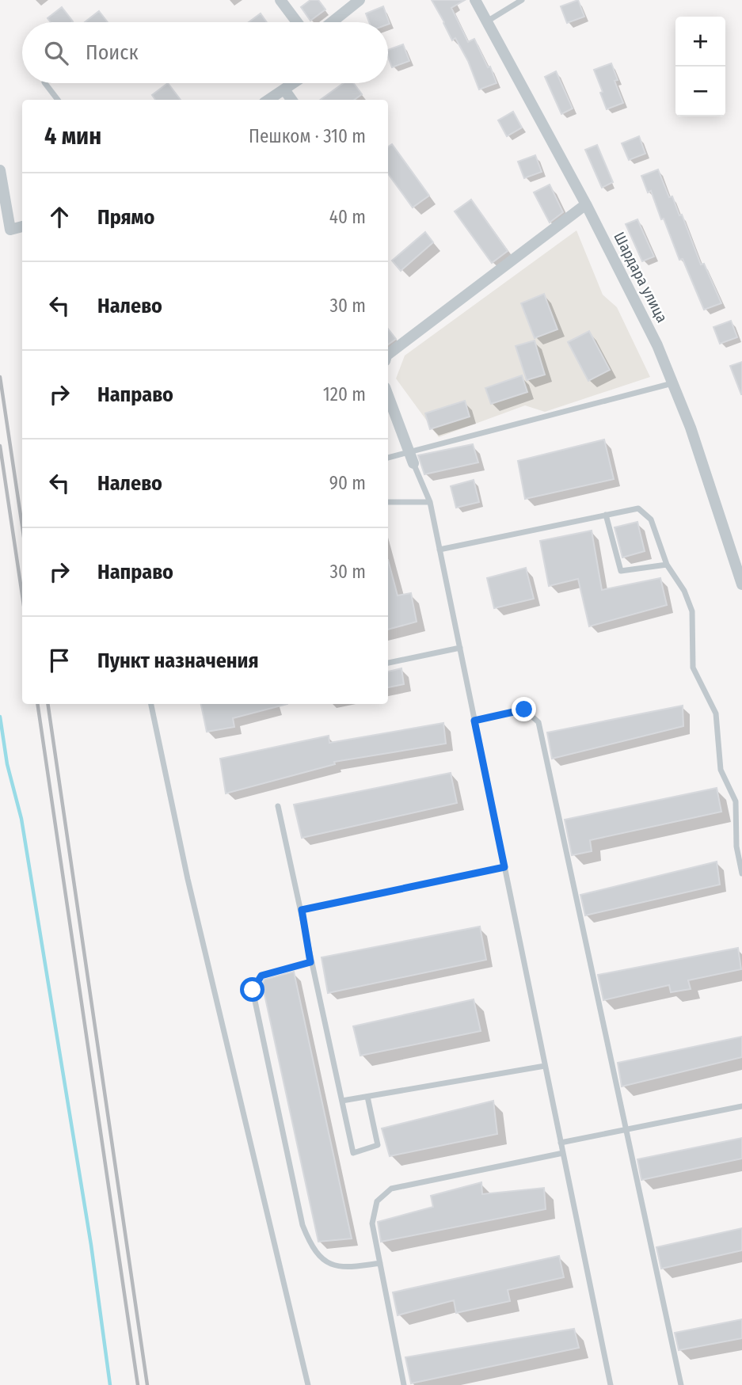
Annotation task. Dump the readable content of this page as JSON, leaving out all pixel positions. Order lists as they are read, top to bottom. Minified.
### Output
{"streets":{"street":["Шардара улица"]},"page":{"map_buttons":["+","−"],"search":"Поиск","heading":["4 мин","Пешком · 310 m"],"list":[["Прямо","40 m"],["Налево","30 m"],["Направо","120 m"],["Налево","90 m"],["Направо","30 m"],"Пункт назначения"]}}
